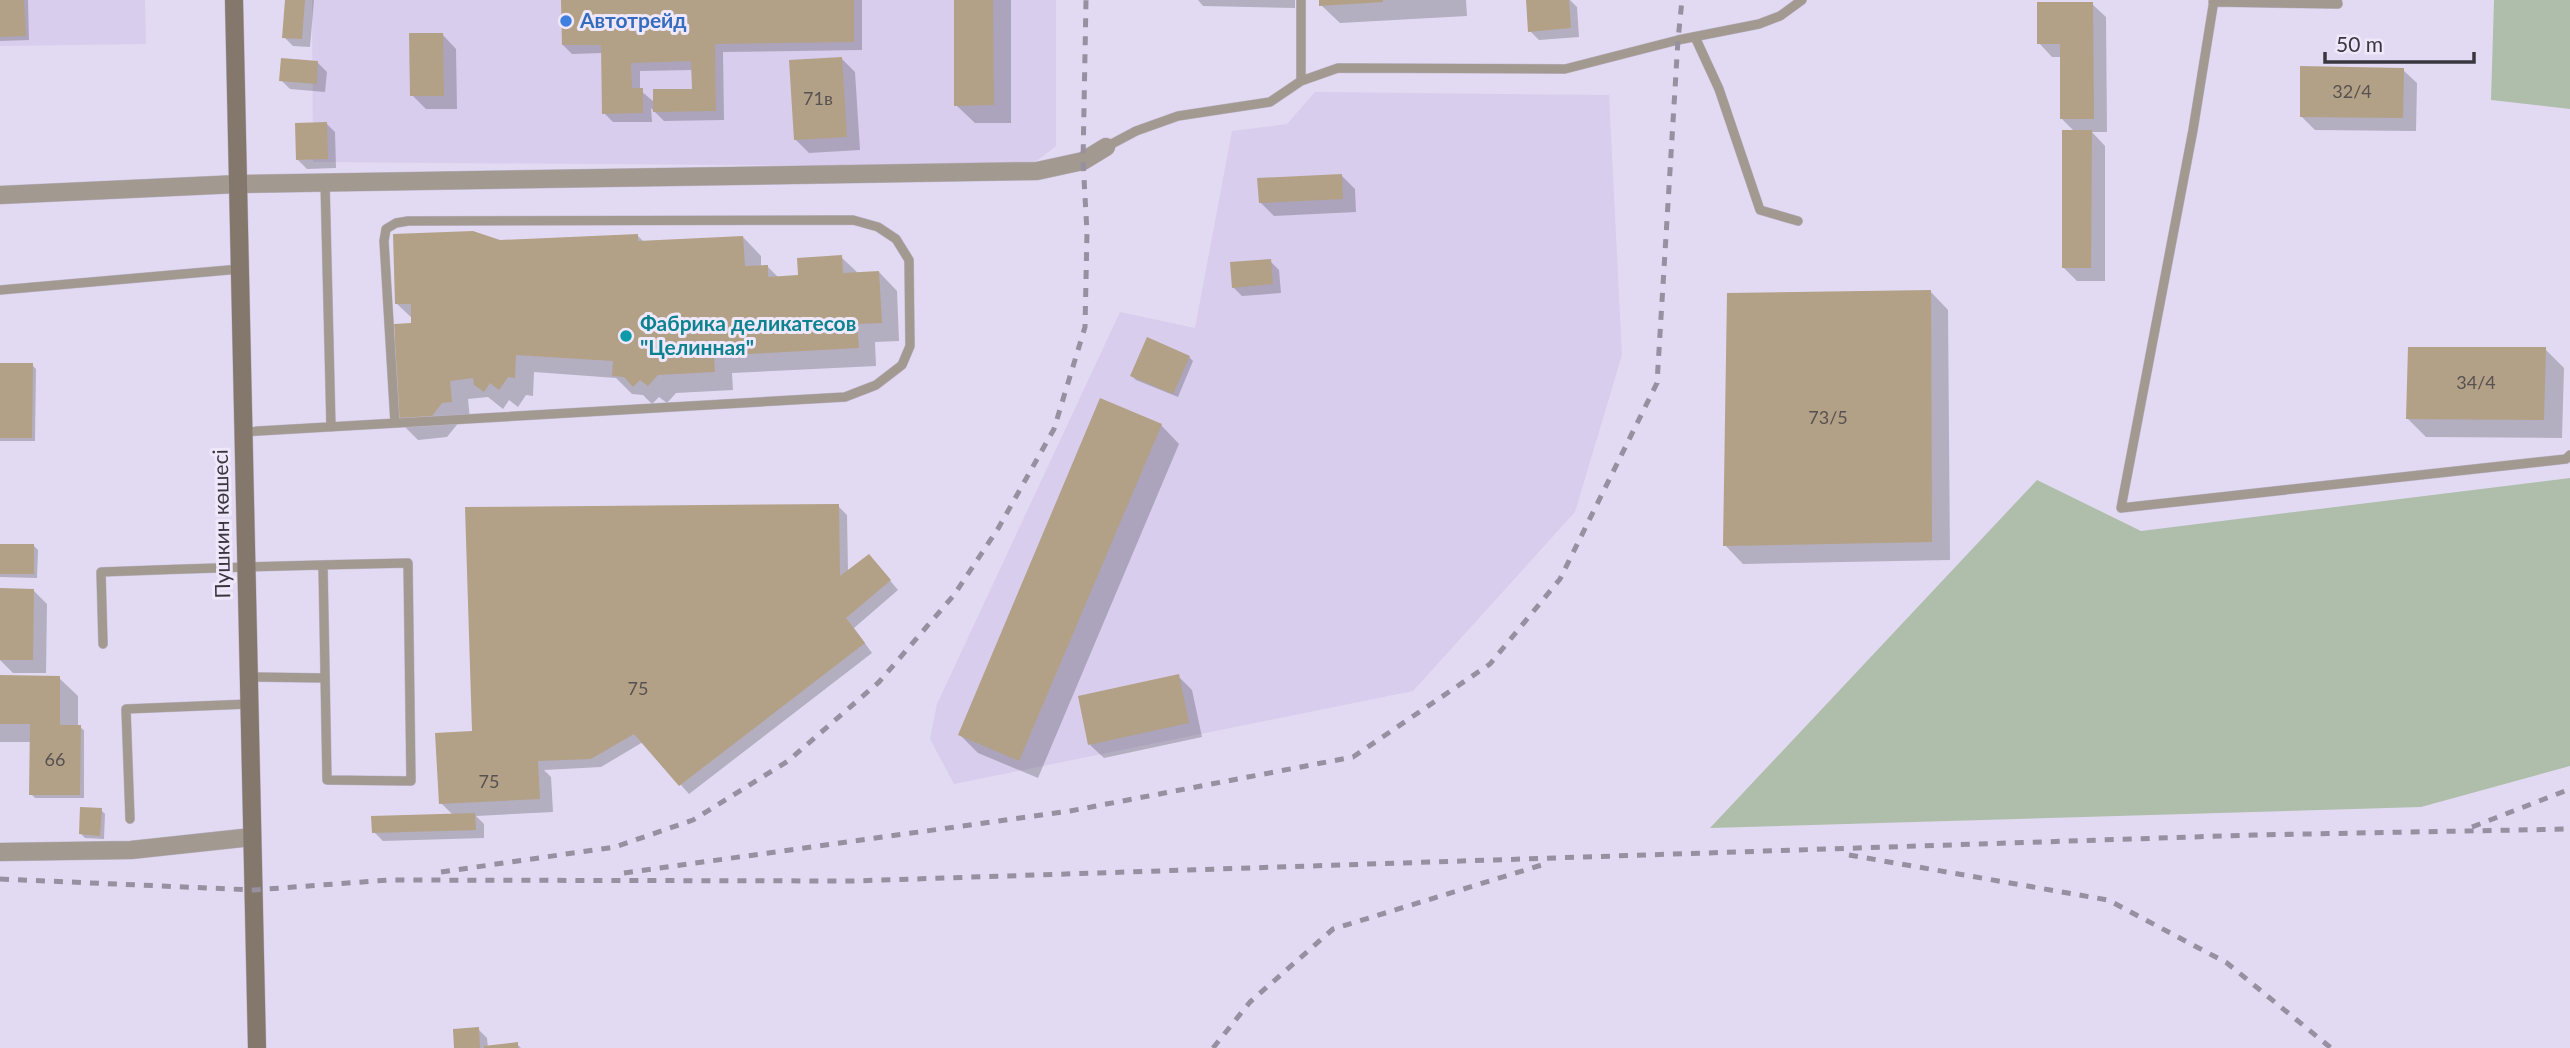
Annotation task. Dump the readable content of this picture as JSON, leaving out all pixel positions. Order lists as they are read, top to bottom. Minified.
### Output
{"streets":{"main road":["Пушкин көшесі"]},"places":["Автотрейд","Фабрика деликатесов \"Целинная\""],"house_numbers":["32/4","71в","34/4","73/5","75","66","75"],"scale_bar":"50 m"}
